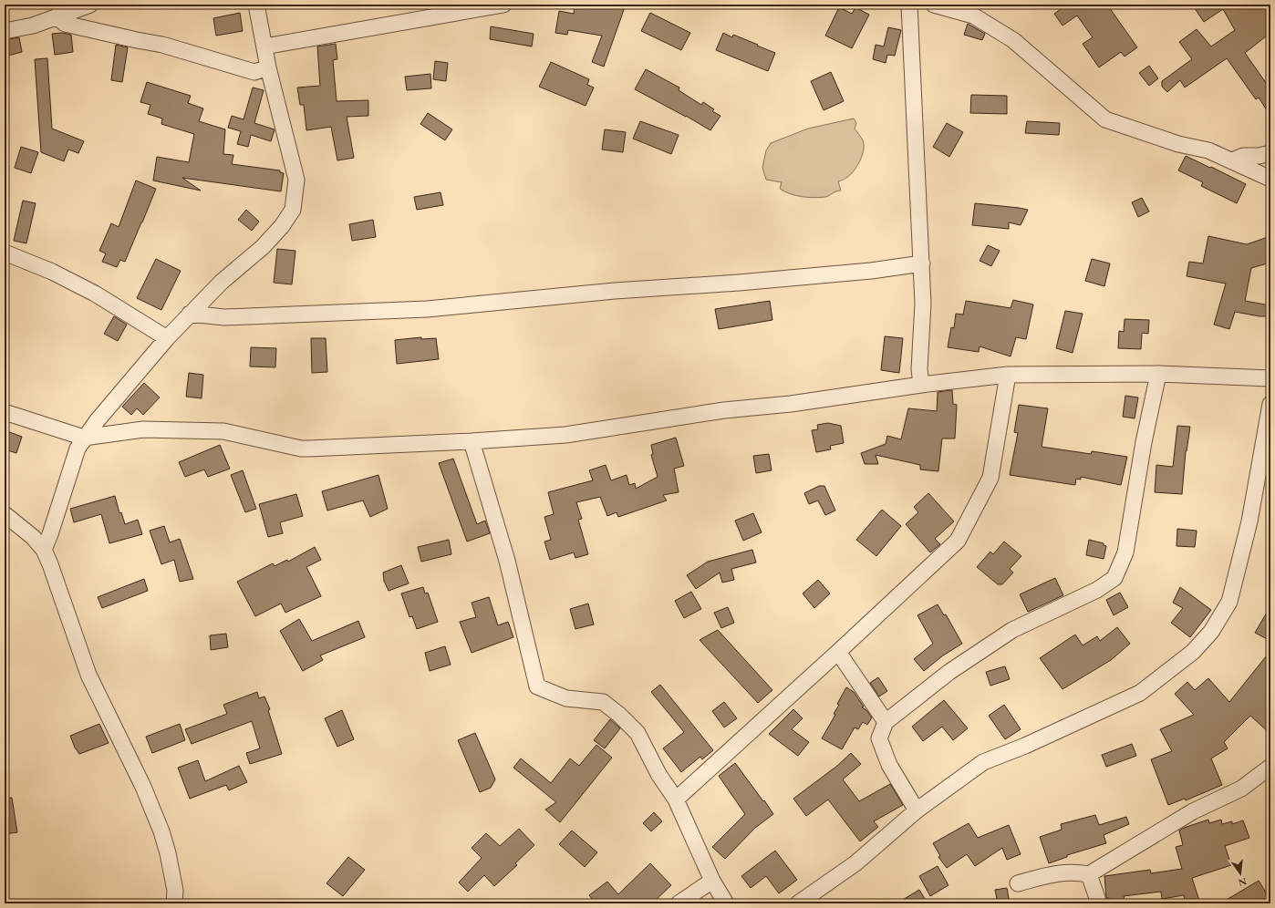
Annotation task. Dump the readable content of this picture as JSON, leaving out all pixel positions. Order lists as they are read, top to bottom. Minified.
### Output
{"north":"bottom"}
